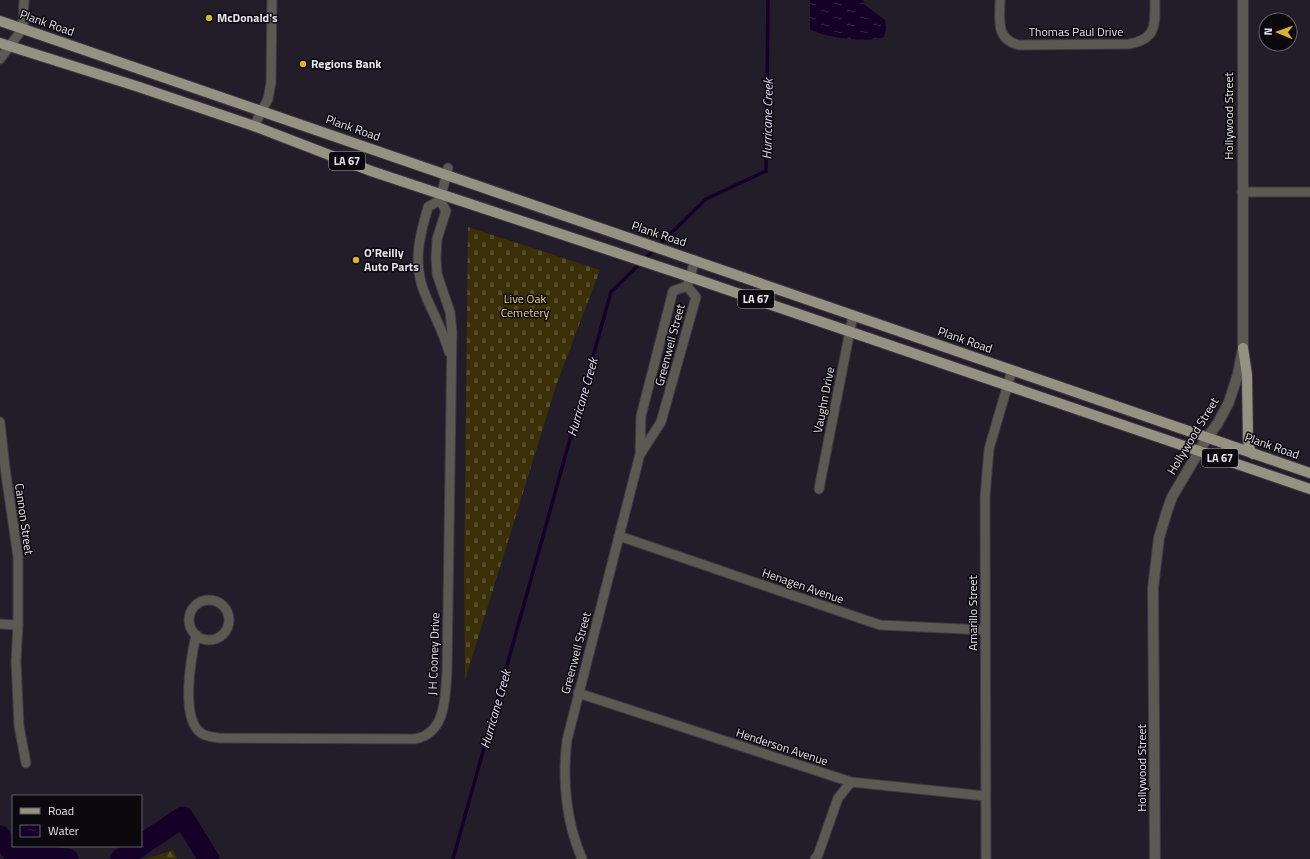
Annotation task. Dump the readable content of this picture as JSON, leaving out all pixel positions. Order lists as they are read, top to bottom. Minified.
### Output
{"streets":{"main road":["Plank Road","LA 67"],"street":["Thomas Paul Drive","Hollywood Street","Greenwell Street","Vaughn Drive","Cannon Street","Henagen Avenue","Amarillo Street","J H Cooney Drive","Henderson Avenue"]},"crossings":[["Plank Road","Hollywood Street"],["Plank Road","Vaughn Drive"],["Plank Road","Amarillo Street"],["Plank Road","J H Cooney Drive"],["Hollywood Street","LA 67"],["LA 67","Greenwell Street"],["LA 67","Vaughn Drive"],["LA 67","Amarillo Street"],["LA 67","J H Cooney Drive"],["Greenwell Street","Henagen Avenue"],["Greenwell Street","Henderson Avenue"],["Henagen Avenue","Amarillo Street"],["Amarillo Street","Henderson Avenue"]],"water":["Hurricane Creek"],"parks":["Live Oak Cemetery"],"places":["McDonald's","Regions Bank","O'Reilly Auto Parts"],"legend":["Road","Water"],"north":"left"}
